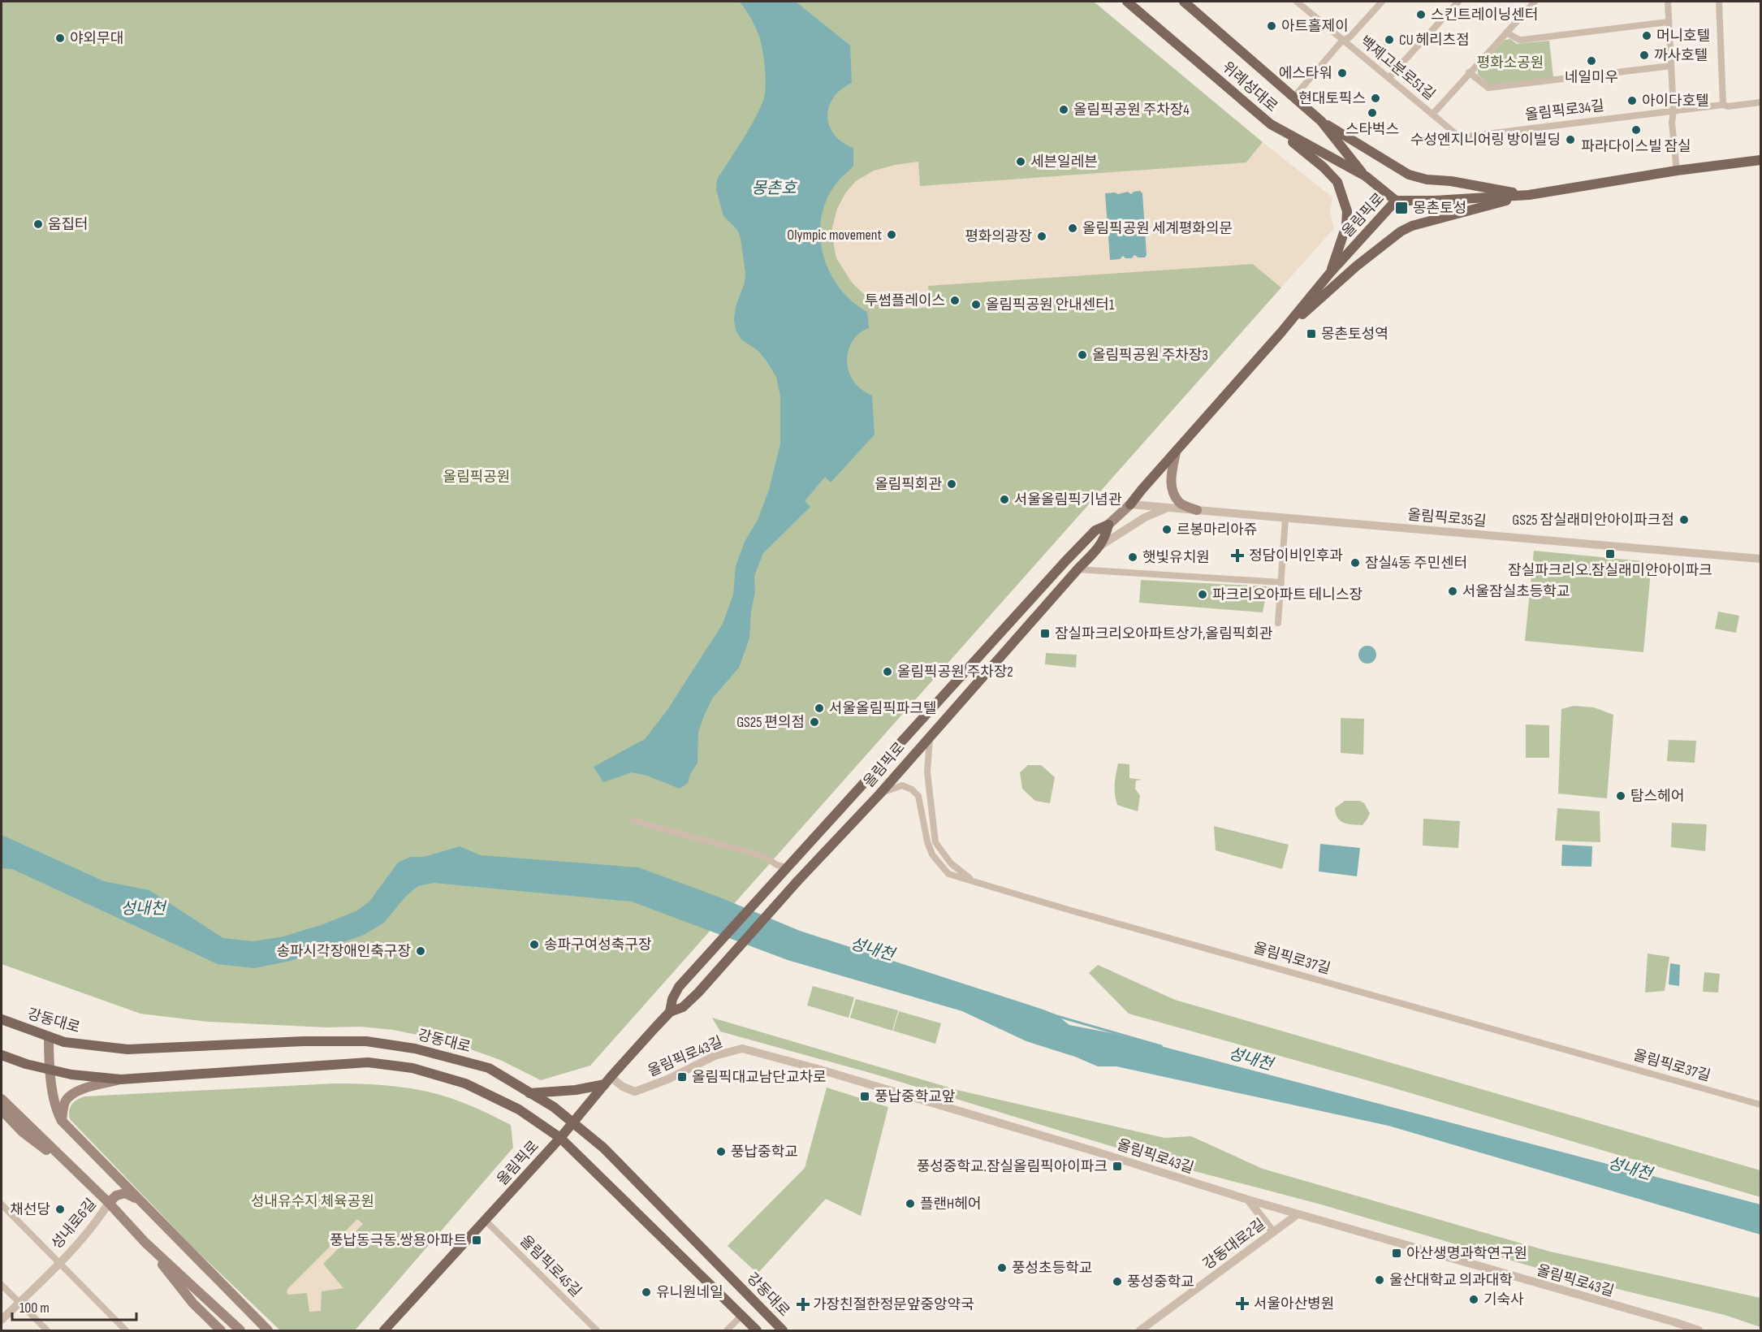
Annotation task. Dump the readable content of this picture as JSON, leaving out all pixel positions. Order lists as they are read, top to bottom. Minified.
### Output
{"streets":{"main road":["위례성대로","올림픽로","강동대로"],"street":["백제고분로51길","올림픽로34길","올림픽로35길","올림픽로37길","올림픽로43길","성내로6길","강동대로2길","올림픽로45길"]},"crossings":[["백제고분로51길","올림픽로34길"],["위례성대로","올림픽로"],["올림픽로","올림픽로35길"],["올림픽로","올림픽로37길"],["올림픽로","강동대로"],["올림픽로","올림픽로43길"],["올림픽로","올림픽로45길"],["올림픽로43길","강동대로2길"]],"water":["몽촌호","성내천"],"parks":["평화소공원","올림픽공원","성내유수지 체육공원"],"places":{"other":["스킨트레이닝센터","아트홀제이","머니호텔","야외무대","CU 헤리츠점","까사호텔","네일미우","에스타워","현대토픽스","아이다호텔","올림픽공원 주차장4","스타벅스","파라다이스빌 잠실","수성엔지니어링 방이빌딩","세븐일레븐","움집터","올림픽공원 세계평화의문","Olympic movement","평화의광장","투썸플레이스","올림픽공원 안내센터1","올림픽공원 주차장3","올림픽회관","서울올림픽기념관","GS25 잠실래미안아이파크점","르봉마리아쥬","햇빛유치원","잠실4동 주민센터","서울잠실초등학교","파크리오아파트 테니스장","올림픽공원 주차장2","서울올림픽파크텔","GS25 편의점","탐스헤어","송파구여성축구장","송파시각장애인축구장","풍납중학교","플랜H헤어","채선당","풍성초등학교","울산대학교 의과대학","풍성중학교","유니원네일","기숙사"],"transit":["몽촌토성","몽촌토성역","잠실파크리오.잠실래미안아이파크","잠실파크리오아파트상가,올림픽회관","올림픽대교남단교차로","풍납중학교앞","풍성중학교.잠실올림픽아이파크","풍납동극동.쌍용아파트","아산생명과학연구원"],"health":["정담이비인후과","서울아산병원","가장친절한정문앞중앙약국"]},"scale_bar":"100 m"}
